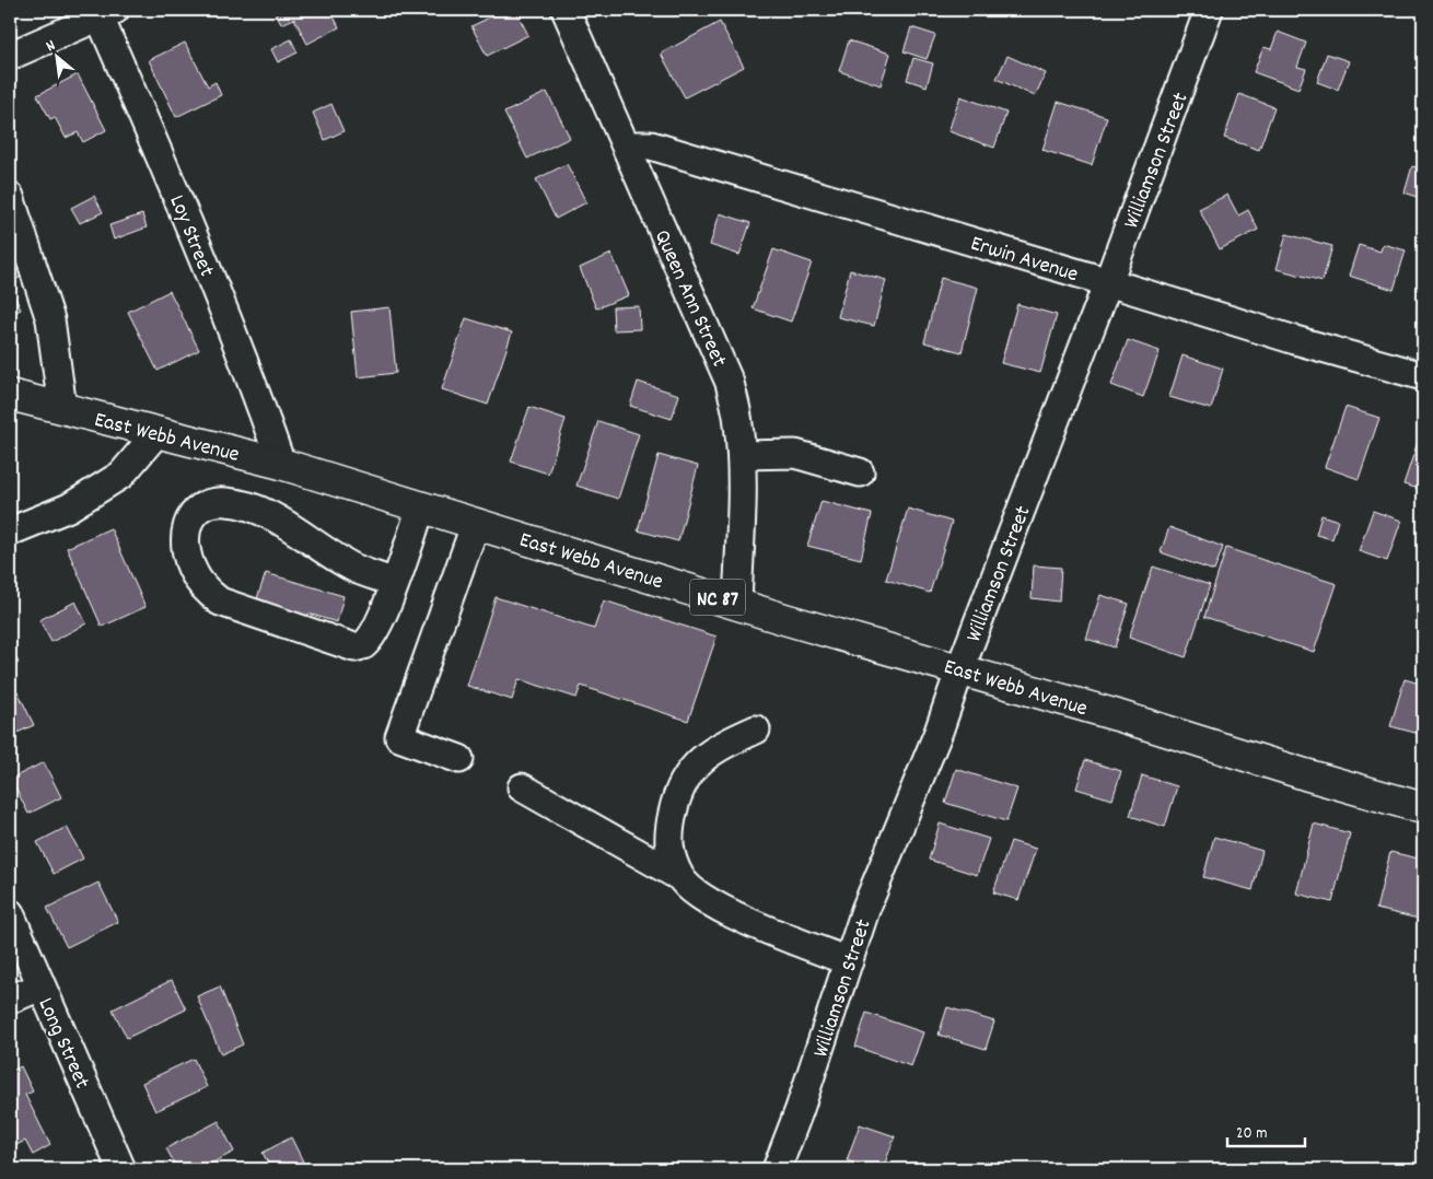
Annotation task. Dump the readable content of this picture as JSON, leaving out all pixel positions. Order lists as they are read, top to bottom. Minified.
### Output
{"streets":{"highway":["East Webb Avenue","NC 87"],"street":["Williamson Street","Loy Street","Erwin Avenue","Queen Ann Street","Long Street"]},"crossings":[["Williamson Street","Erwin Avenue"],["Williamson Street","East Webb Avenue"],["Loy Street","East Webb Avenue"],["Erwin Avenue","Queen Ann Street"],["Queen Ann Street","East Webb Avenue"]],"scale_bar":"20 m","north":"top left"}
